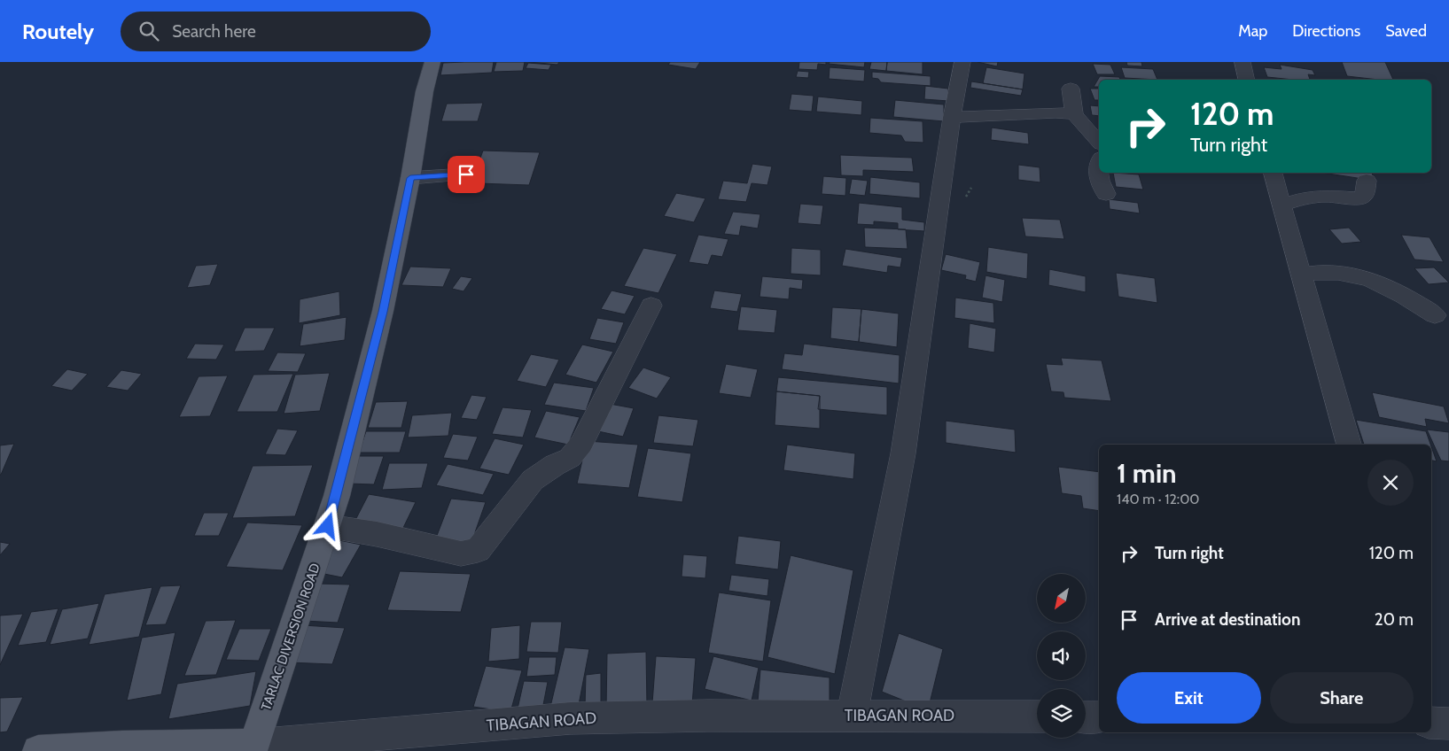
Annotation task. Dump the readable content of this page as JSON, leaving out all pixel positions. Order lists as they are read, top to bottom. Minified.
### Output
{"streets":{"main road":["TARLAC DIVERSION ROAD","TIBAGAN ROAD"]},"crossings":[["TARLAC DIVERSION ROAD","TIBAGAN ROAD"]],"north":"bottom left","page":{"header":"Routely","search":"Search here","nav":["Map","Directions","Saved"],"turn":["120 m","Turn right"],"heading":["1 min","140 m · 12:00"],"list":[{"name":"Turn right","value":"120 m"},{"name":"Arrive at destination","value":"20 m"}],"buttons":["Exit","Share"]}}
